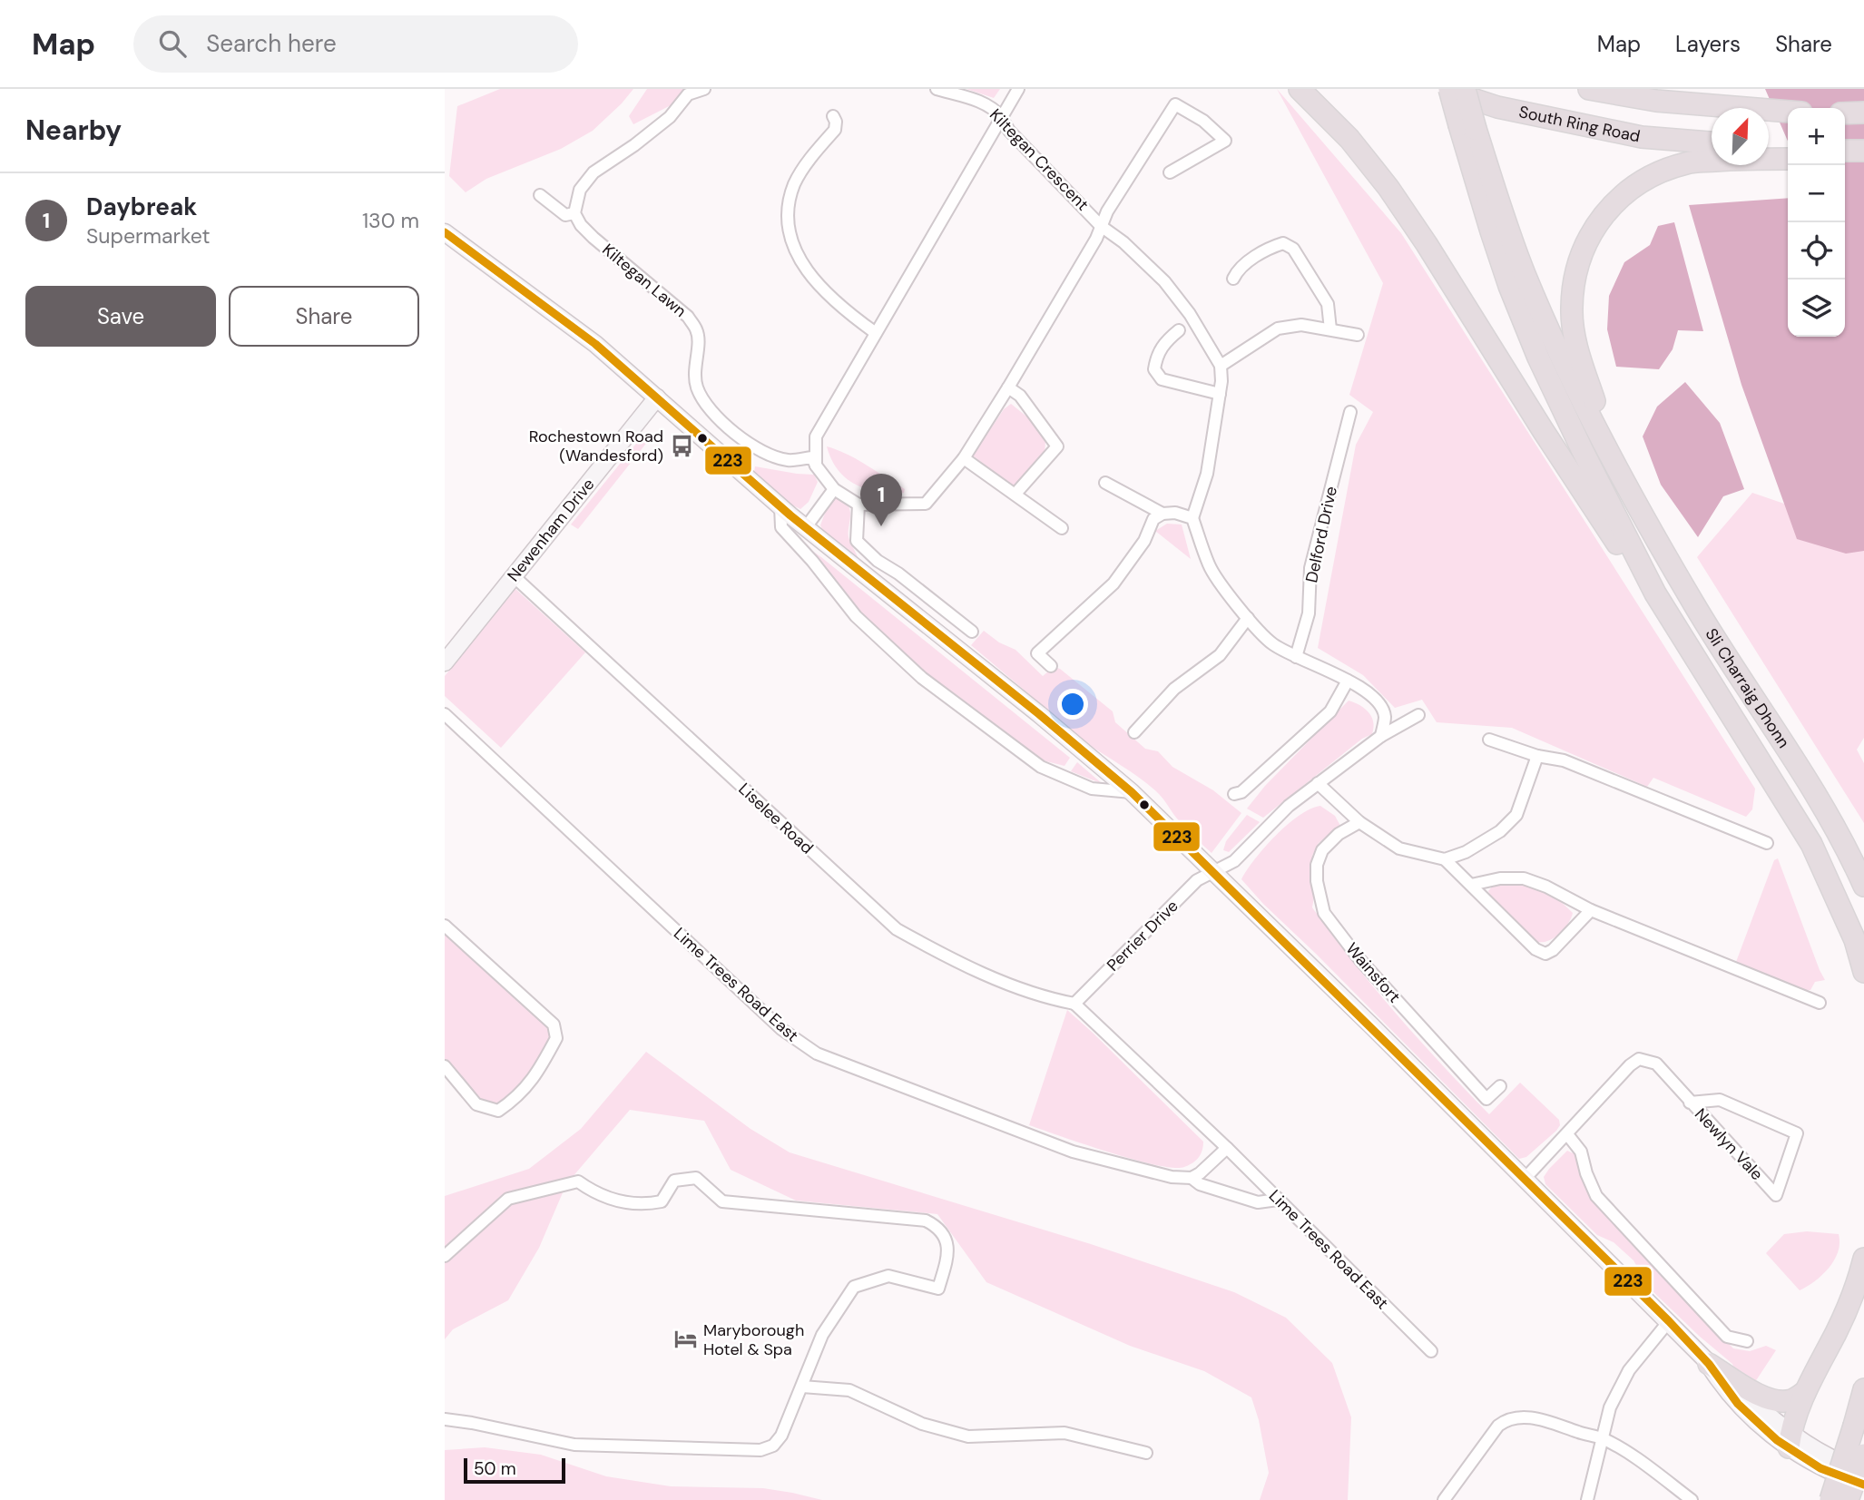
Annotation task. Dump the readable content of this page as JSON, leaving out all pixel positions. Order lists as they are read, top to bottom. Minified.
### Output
{"streets":{"highway":["South Ring Road","Sli Charraig Dhonn"],"main road":["Newenham Drive"],"street":["Kiltegan Crescent","Kiltegan Lawn","Delford Drive","Liselee Road","Perrier Drive","Wainsfort","Lime Trees Road East","Newlyn Vale"]},"crossings":[["Newenham Drive","Liselee Road"],["Liselee Road","Perrier Drive"],["Liselee Road","Lime Trees Road East"],["Perrier Drive","Lime Trees Road East"]],"places":{"bus stop":["Rochestown Road (Wandesford)"],"hotel":["Maryborough Hotel & Spa"]},"lines":["transit line 223"],"scale_bar":"50 m","north":"top right","page":{"header":"Map","search":"Search here","nav":["Map","Layers","Share"],"heading":"Nearby","map_buttons":["+","−"],"list":[{"mark":"1","name":"Daybreak","note":"Supermarket","value":"130 m"}],"buttons":["Save","Share"],"pins":"1","scale":"50 m"}}
